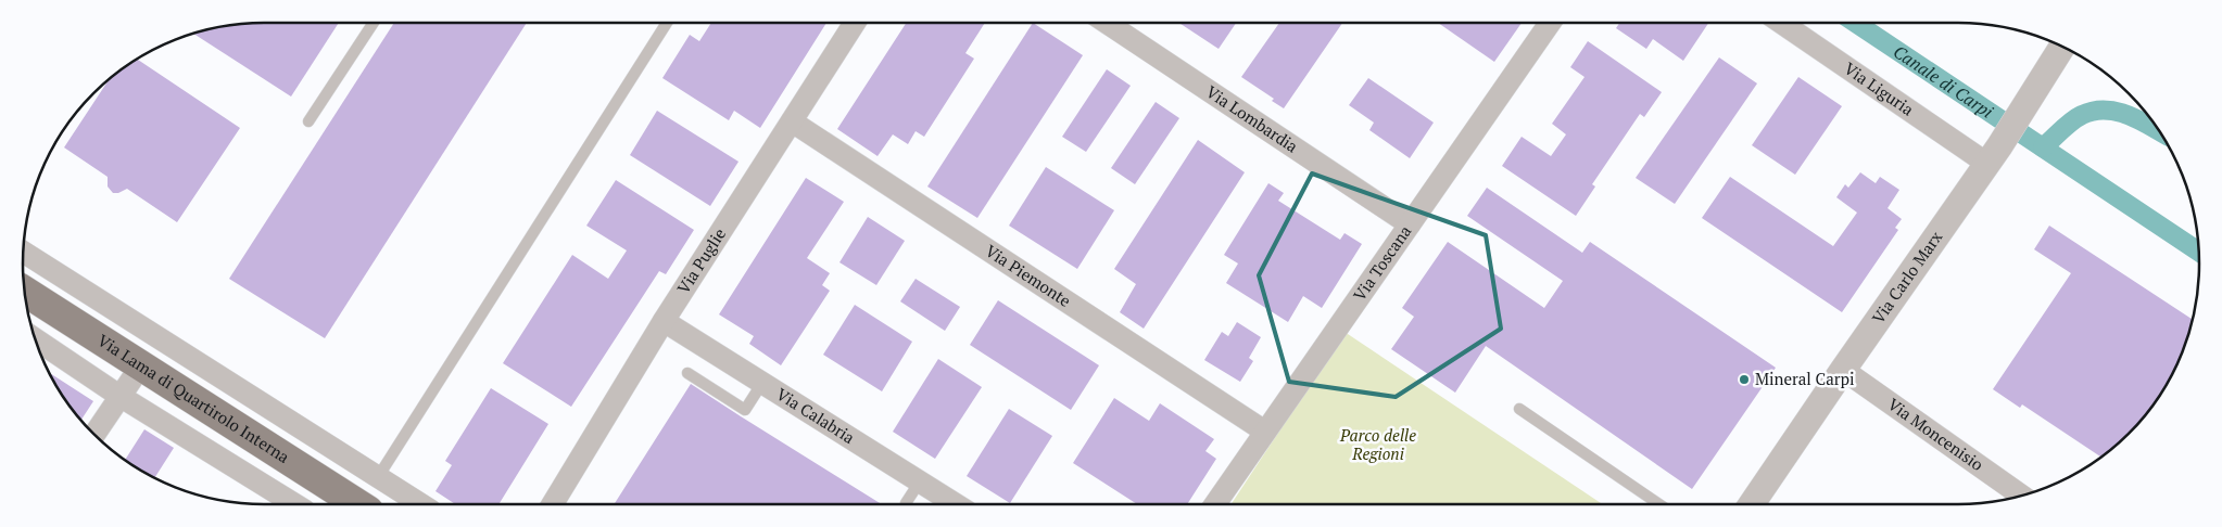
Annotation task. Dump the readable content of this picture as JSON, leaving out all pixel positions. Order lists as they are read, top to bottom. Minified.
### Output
{"streets":{"main road":["Via Lama di Quartirolo Interna"],"street":["Via Liguria","Via Lombardia","Via Puglie","Via Toscana","Via Piemonte","Via Carlo Marx","Via Calabria","Via Moncenisio"]},"crossings":[["Via Liguria","Via Carlo Marx"],["Via Lombardia","Via Toscana"],["Via Puglie","Via Piemonte"],["Via Puglie","Via Calabria"],["Via Toscana","Via Piemonte"],["Via Carlo Marx","Via Moncenisio"]],"water":["Canale di Carpi"],"parks":["Parco delle Regioni"],"places":["Mineral Carpi"]}
